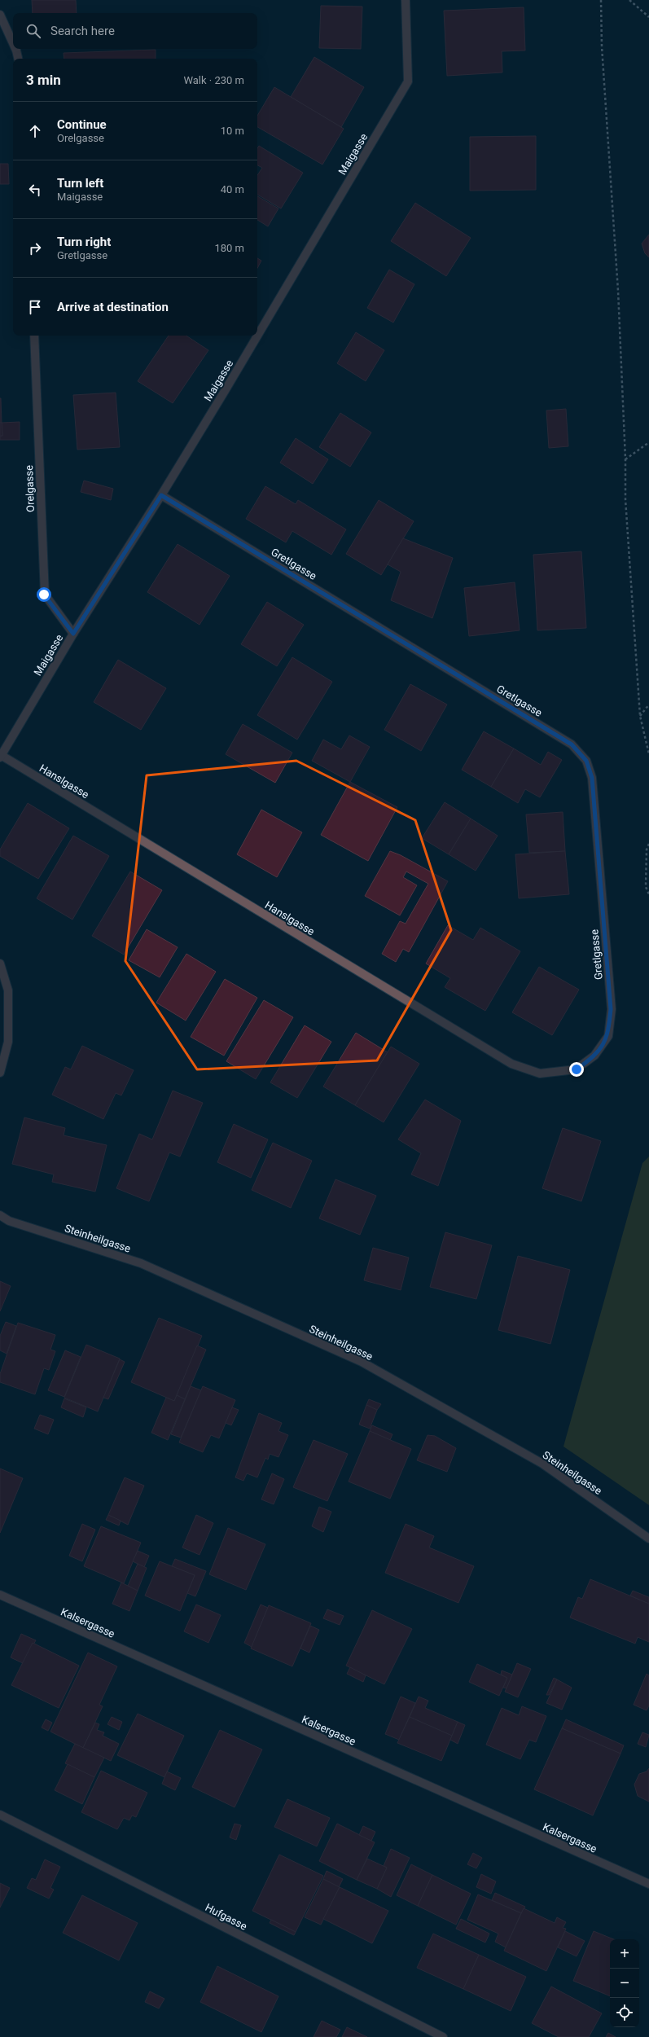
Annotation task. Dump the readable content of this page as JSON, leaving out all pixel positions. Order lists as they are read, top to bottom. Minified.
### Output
{"streets":{"street":["Maigasse","Orelgasse","Gretlgasse","Hanslgasse","Steinheilgasse","Kalsergasse","Hufgasse"]},"crossings":[["Maigasse","Orelgasse"],["Maigasse","Gretlgasse"],["Maigasse","Hanslgasse"],["Gretlgasse","Hanslgasse"]],"page":{"search":"Search here","heading":["3 min","Walk · 230 m"],"list":[["Continue","Orelgasse","10 m"],["Turn left","Maigasse","40 m"],["Turn right","Gretlgasse","180 m"],"Arrive at destination"],"map_buttons":["+","−"]}}
